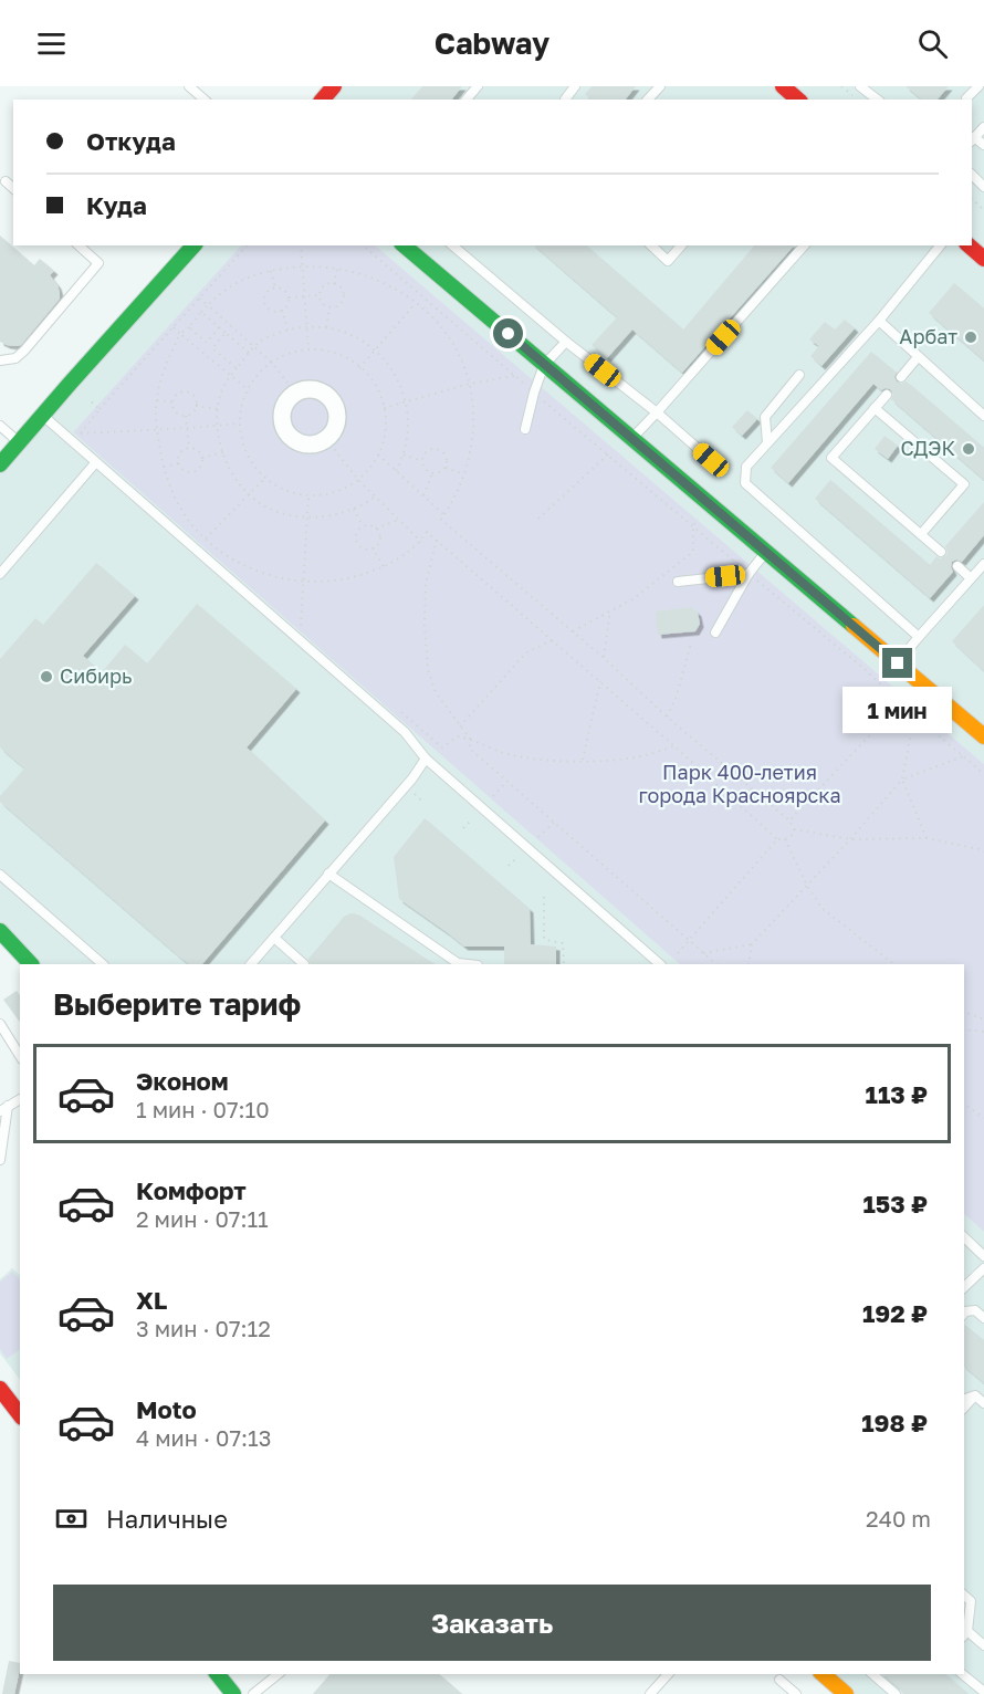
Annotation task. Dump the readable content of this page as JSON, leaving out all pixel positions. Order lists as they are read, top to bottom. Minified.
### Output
{"parks":["Парк 400-летия города Красноярска"],"places":["Арбат","СДЭК","Сибирь"],"page":{"header":"Cabway","banner":["Откуда","Куда"],"bubble":"1 мин","heading":"Выберите тариф","list":[{"name":"Эконом","note":"1 мин · 07:10","value":"113 ₽"},{"name":"Комфорт","note":"2 мин · 07:11","value":"153 ₽"},{"name":"XL","note":"3 мин · 07:12","value":"192 ₽"},{"name":"Moto","note":"4 мин · 07:13","value":"198 ₽"}],"pay":["Наличные","240 m"],"buttons":"Заказать"}}
